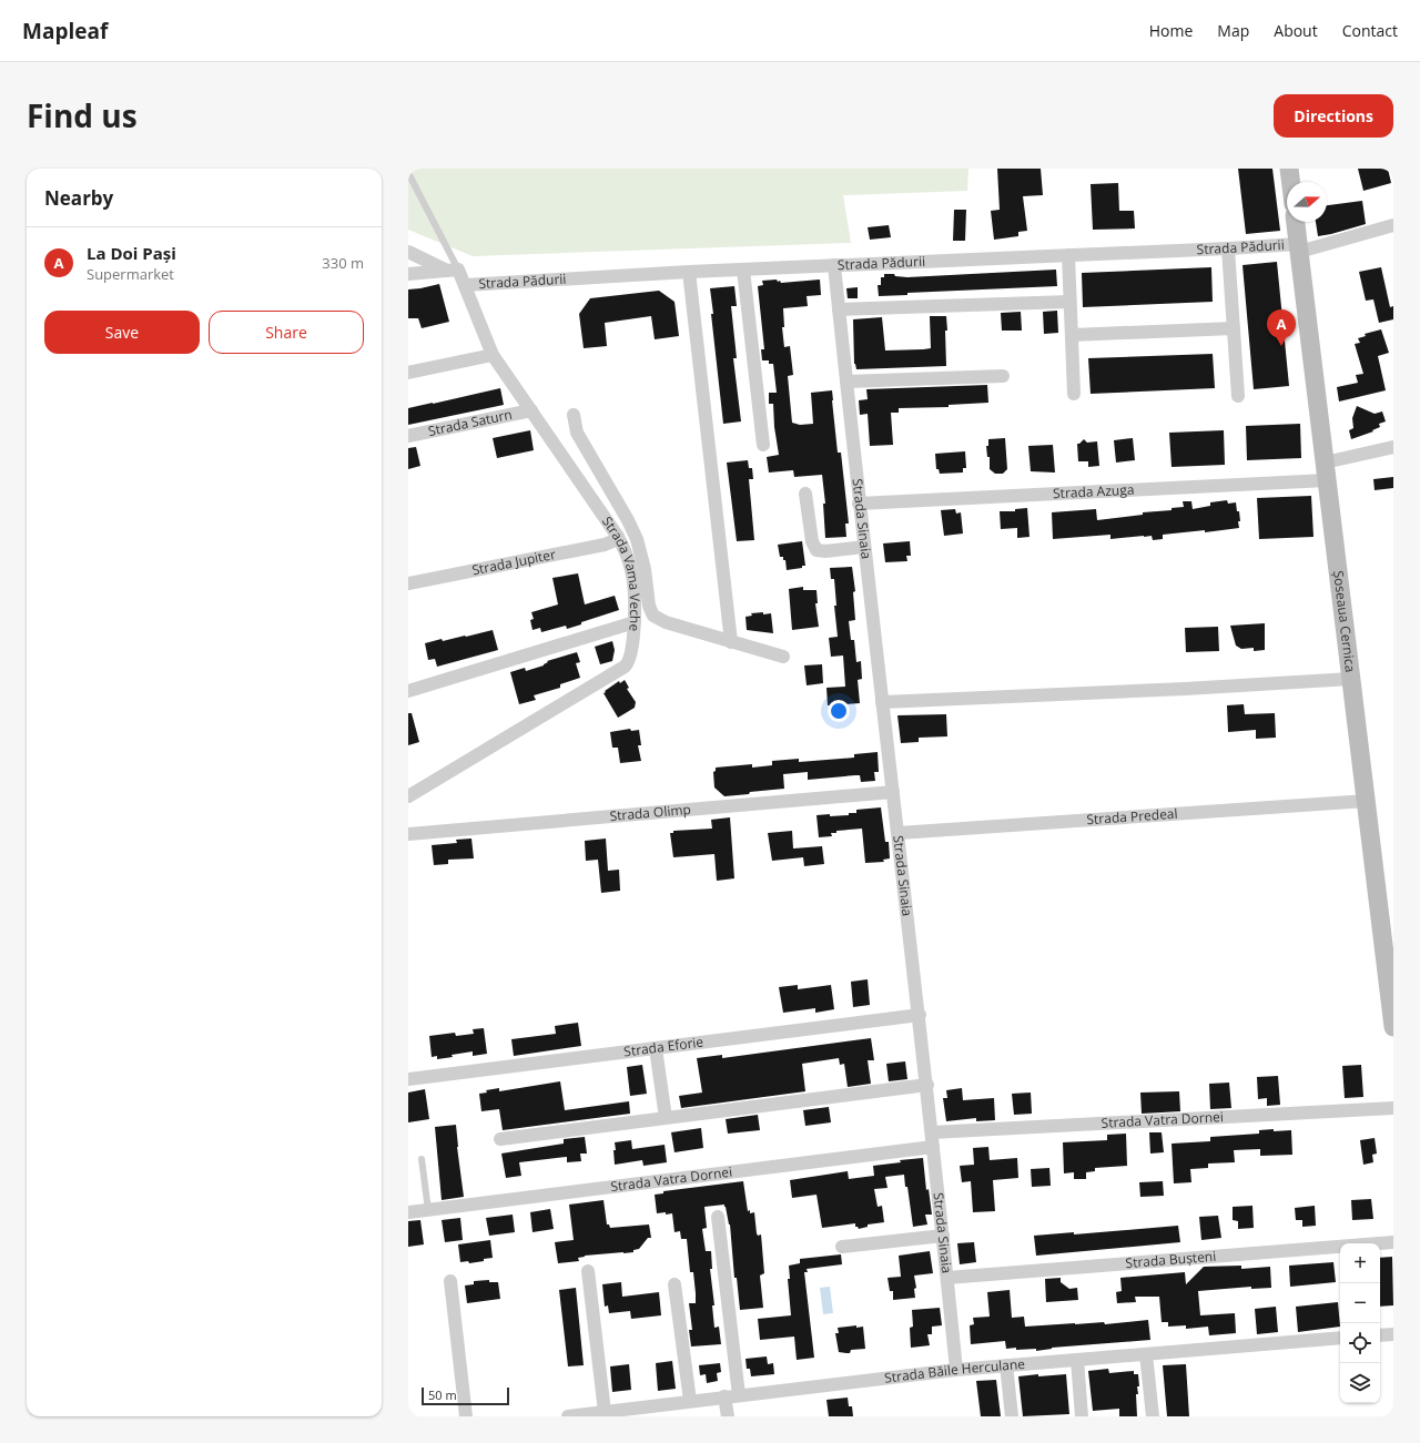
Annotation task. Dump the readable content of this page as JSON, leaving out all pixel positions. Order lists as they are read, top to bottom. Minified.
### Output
{"streets":{"street":["Strada Pădurii","Strada Saturn","Strada Azuga","Strada Sinaia","Strada Jupiter","Strada Vama Veche","Șoseaua Cernica","Strada Olimp","Strada Predeal","Strada Eforie","Strada Vatra Dornei","Strada Bușteni","Strada Băile Herculane"]},"crossings":[["Strada Pădurii","Strada Sinaia"],["Strada Pădurii","Strada Vama Veche"],["Strada Pădurii","Șoseaua Cernica"],["Strada Saturn","Strada Vama Veche"],["Strada Azuga","Strada Sinaia"],["Strada Azuga","Șoseaua Cernica"],["Strada Sinaia","Strada Olimp"],["Strada Sinaia","Strada Predeal"],["Strada Sinaia","Strada Eforie"],["Strada Sinaia","Strada Vatra Dornei"],["Strada Sinaia","Strada Bușteni"],["Strada Sinaia","Strada Băile Herculane"],["Strada Jupiter","Strada Vama Veche"],["Șoseaua Cernica","Strada Predeal"]],"scale_bar":"50 m","north":"right","page":{"header":"Mapleaf","nav":["Home","Map","About","Contact"],"title":"Find us","buttons":["Directions",["Save","Share"]],"heading":"Nearby","list":[{"mark":"A","name":"La Doi Pași","note":"Supermarket","value":"330 m"}],"pins":"A","map_buttons":["+","−"],"scale":"50 m"}}
